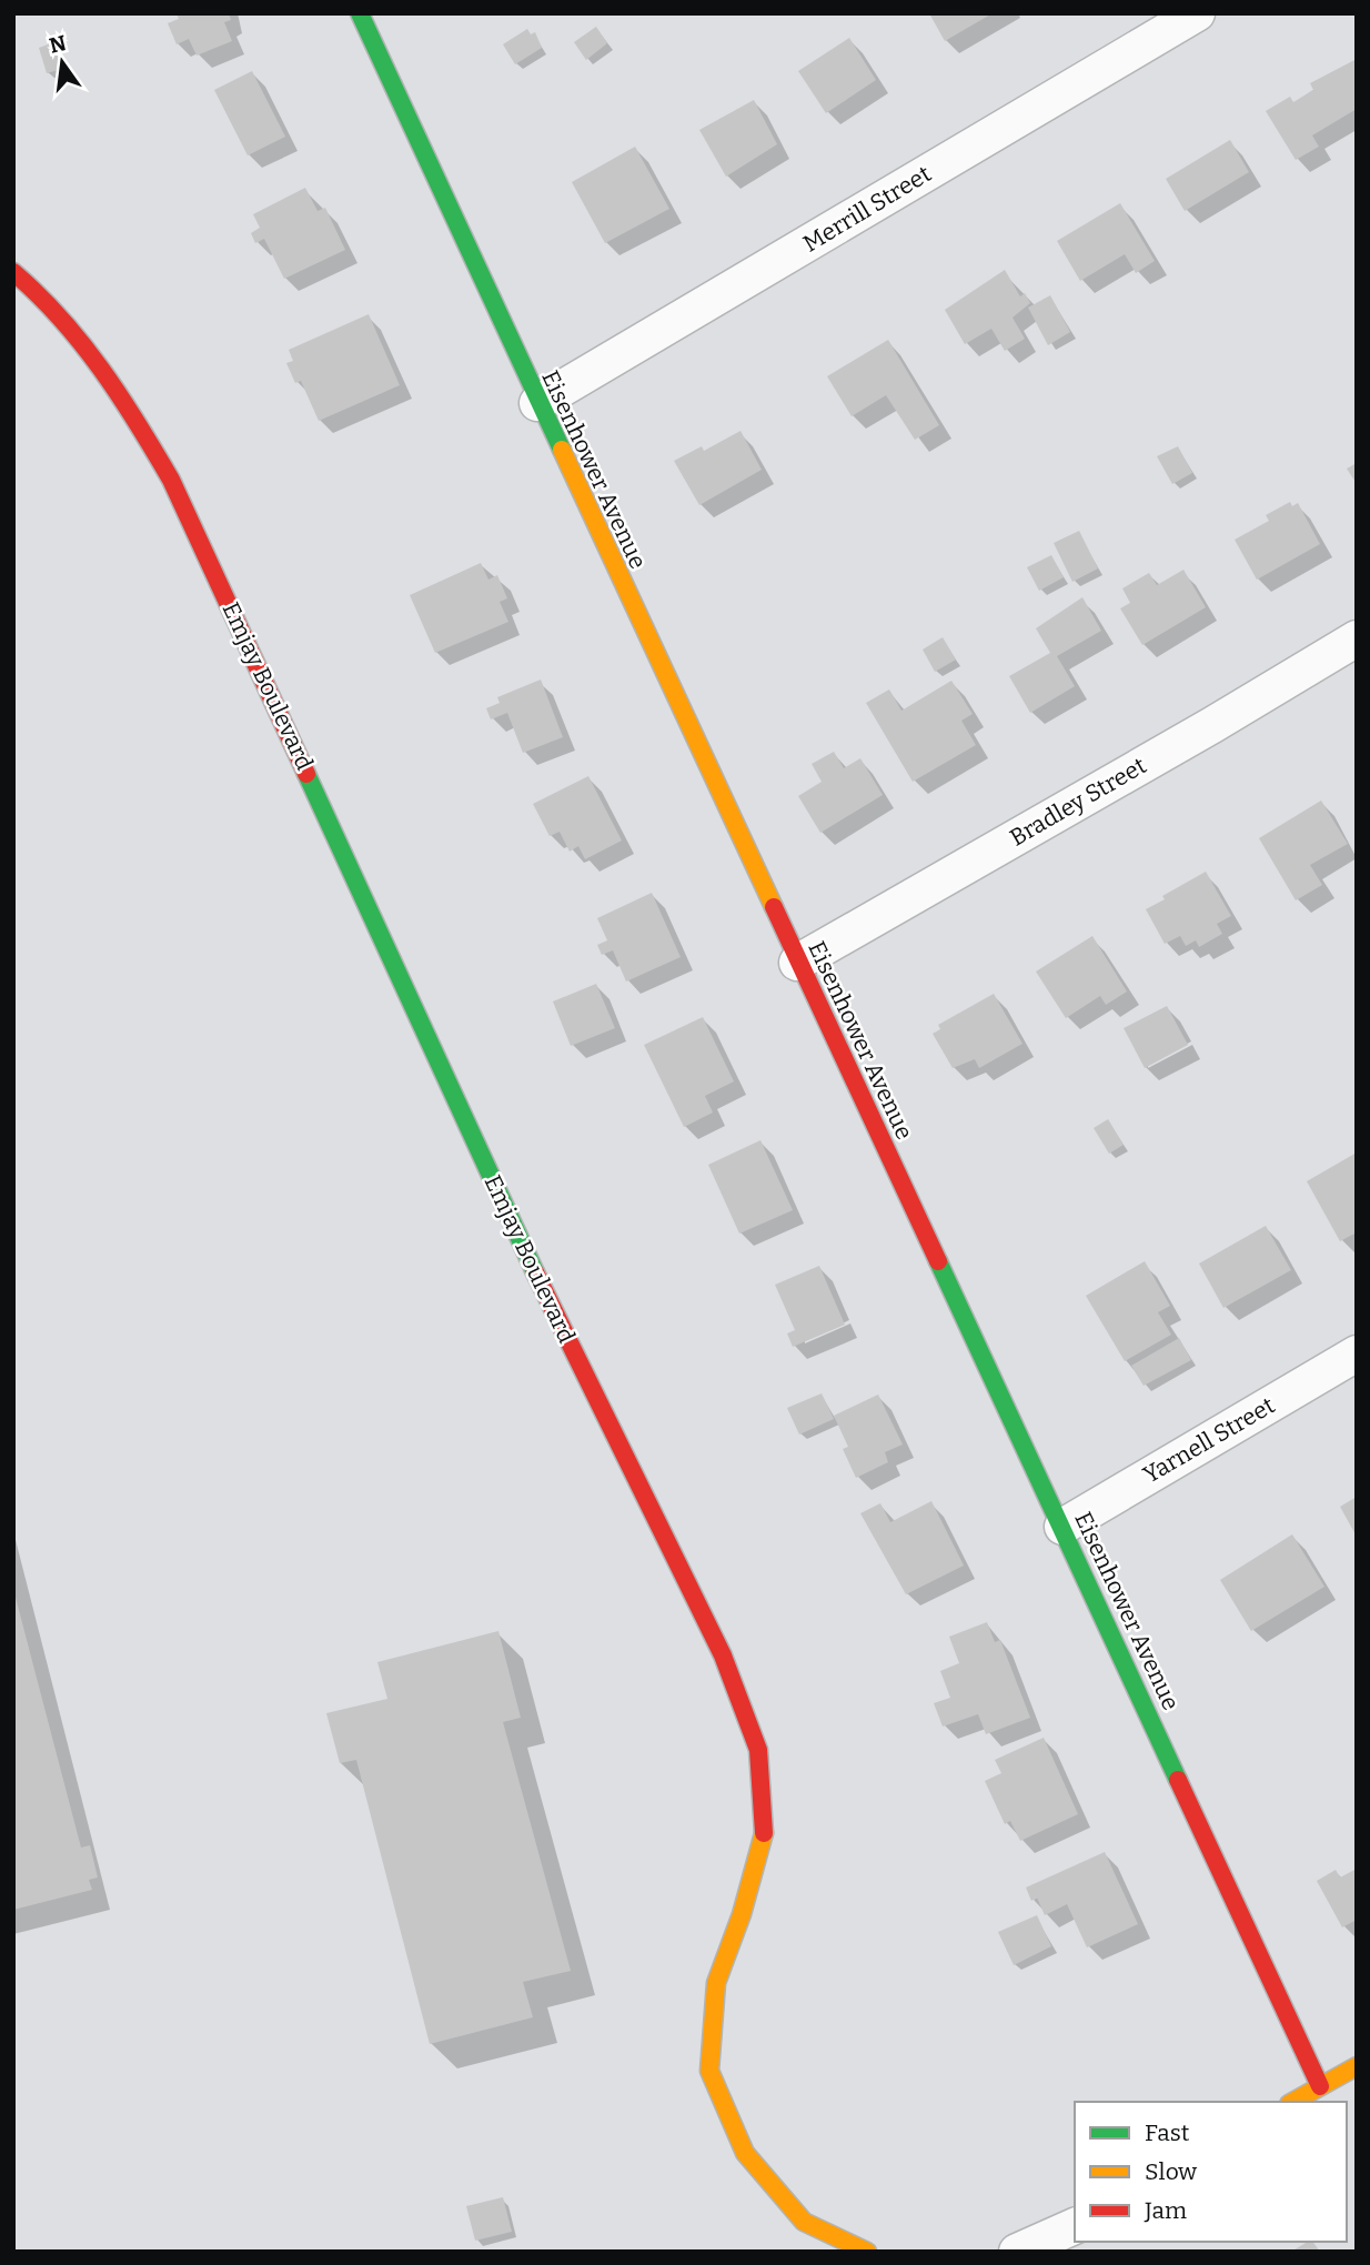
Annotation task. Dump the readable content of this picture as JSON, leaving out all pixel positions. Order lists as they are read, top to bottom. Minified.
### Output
{"streets":{"street":["Merrill Street","Eisenhower Avenue","Emjay Boulevard","Bradley Street","Yarnell Street"]},"crossings":[["Merrill Street","Eisenhower Avenue"],["Eisenhower Avenue","Bradley Street"],["Eisenhower Avenue","Yarnell Street"]],"legend":["Fast","Slow","Jam"],"north":"top"}
